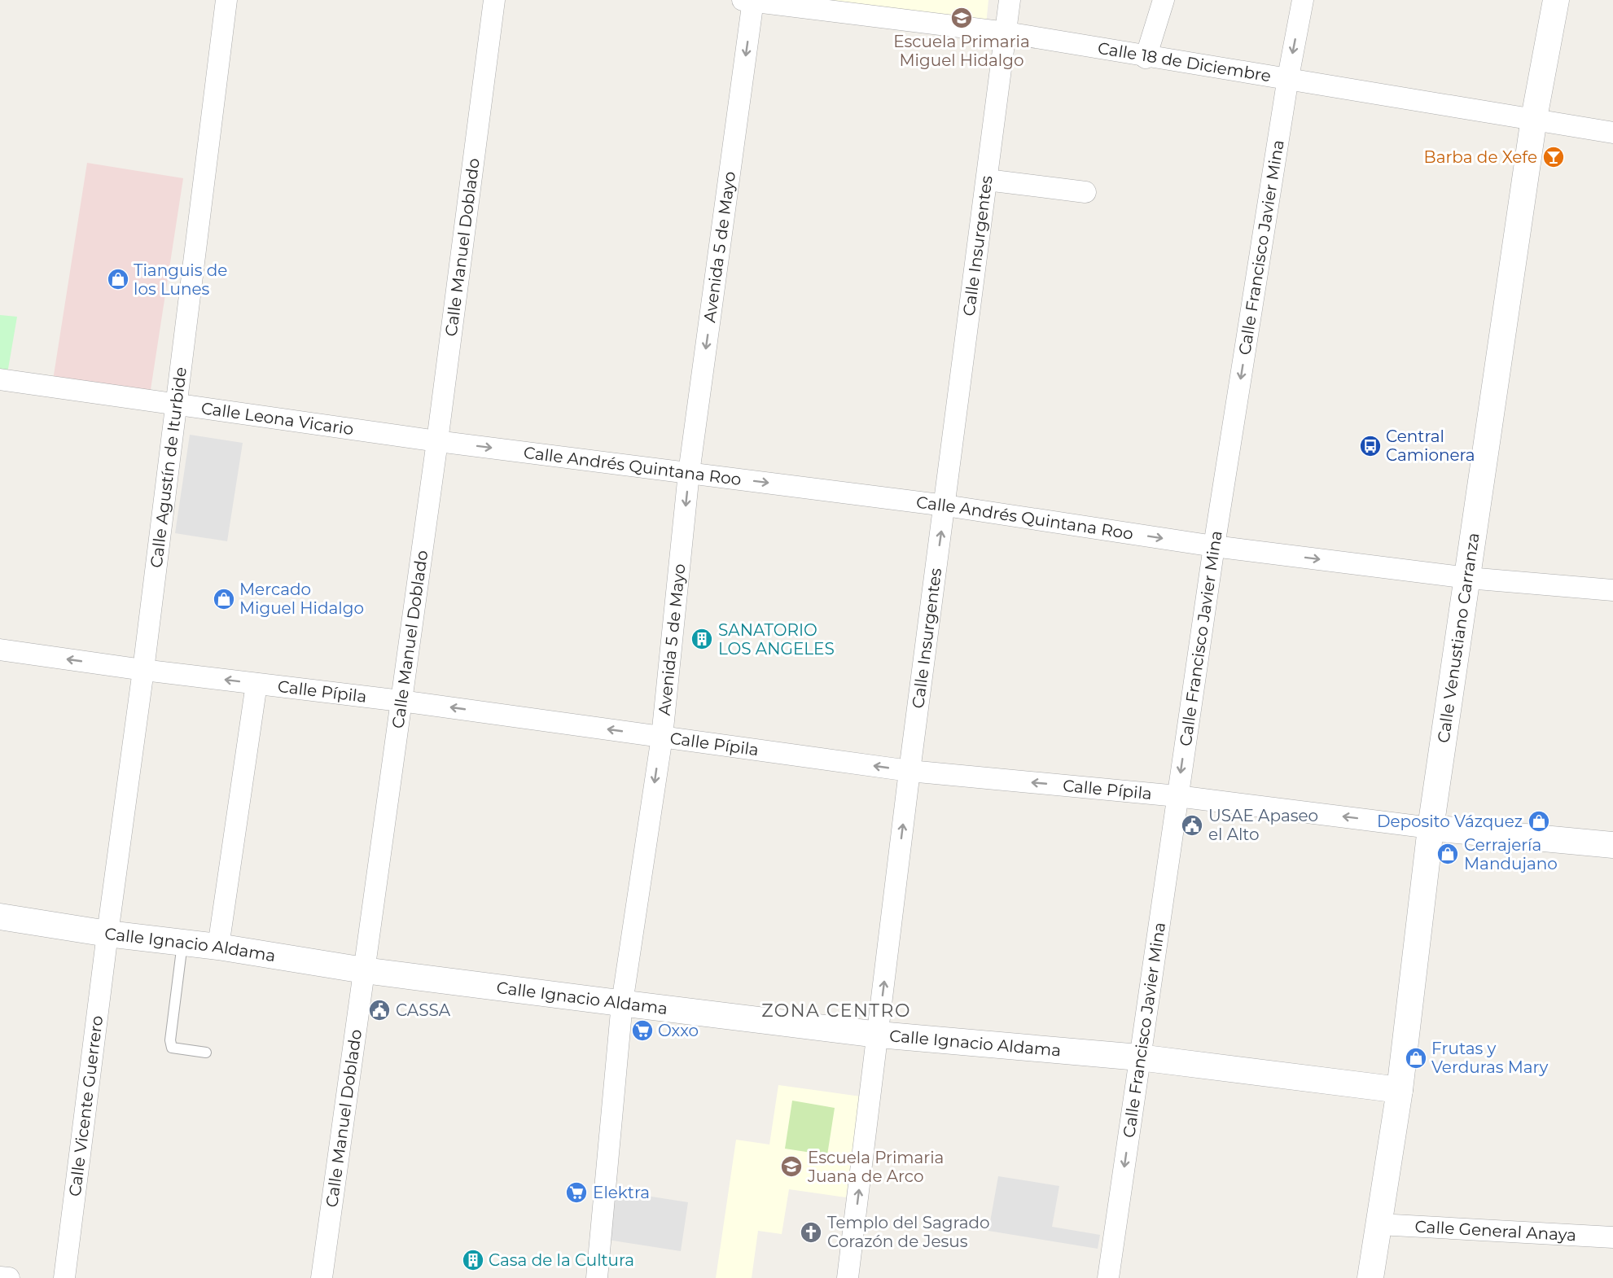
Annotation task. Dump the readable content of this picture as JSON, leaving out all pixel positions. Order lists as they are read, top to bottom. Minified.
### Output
{"streets":{"street":["Calle 18 de Diciembre","Avenida 5 de Mayo","Calle Insurgentes","Calle Manuel Doblado","Calle Francisco Javier Mina","Calle Leona Vicario","Calle Andrés Quintana Roo","Calle Agustín de Iturbide","Calle Venustiano Carranza","Calle Pípila","Calle Ignacio Aldama","Calle Vicente Guerrero","Calle General Anaya"]},"crossings":[["Calle 18 de Diciembre","Avenida 5 de Mayo"],["Calle 18 de Diciembre","Calle Insurgentes"],["Calle 18 de Diciembre","Calle Francisco Javier Mina"],["Calle 18 de Diciembre","Calle Venustiano Carranza"],["Avenida 5 de Mayo","Calle Andrés Quintana Roo"],["Avenida 5 de Mayo","Calle Pípila"],["Avenida 5 de Mayo","Calle Ignacio Aldama"],["Calle Insurgentes","Calle Andrés Quintana Roo"],["Calle Insurgentes","Calle Pípila"],["Calle Insurgentes","Calle Ignacio Aldama"],["Calle Manuel Doblado","Calle Leona Vicario"],["Calle Manuel Doblado","Calle Andrés Quintana Roo"],["Calle Manuel Doblado","Calle Pípila"],["Calle Manuel Doblado","Calle Ignacio Aldama"],["Calle Francisco Javier Mina","Calle Andrés Quintana Roo"],["Calle Francisco Javier Mina","Calle Pípila"],["Calle Francisco Javier Mina","Calle Ignacio Aldama"],["Calle Leona Vicario","Calle Andrés Quintana Roo"],["Calle Leona Vicario","Calle Agustín de Iturbide"],["Calle Andrés Quintana Roo","Calle Venustiano Carranza"],["Calle Agustín de Iturbide","Calle Pípila"],["Calle Agustín de Iturbide","Calle Ignacio Aldama"],["Calle Agustín de Iturbide","Calle Vicente Guerrero"],["Calle Venustiano Carranza","Calle Pípila"],["Calle Venustiano Carranza","Calle Ignacio Aldama"],["Calle Venustiano Carranza","Calle General Anaya"],["Calle Ignacio Aldama","Calle Vicente Guerrero"]],"one_way":["Avenida 5 de Mayo","Calle Insurgentes","Calle Francisco Javier Mina","Calle Andrés Quintana Roo","Calle Pípila"],"districts":["ZONA CENTRO"],"places":{"school or university":["Escuela Primaria Miguel Hidalgo","Escuela Primaria Juana de Arco"],"bar":["Barba de Xefe"],"shop":["Tianguis de los Lunes","Mercado Miguel Hidalgo","Deposito Vázquez","Cerrajería Mandujano","Frutas y Verduras Mary"],"bus stop":["Central Camionera"],"building":["SANATORIO LOS ANGELES","Casa de la Cultura"],"public building":["USAE Apaseo el Alto","CASSA"],"supermarket":["Oxxo","Elektra"],"church":["Templo del Sagrado Corazón de Jesus"]}}
